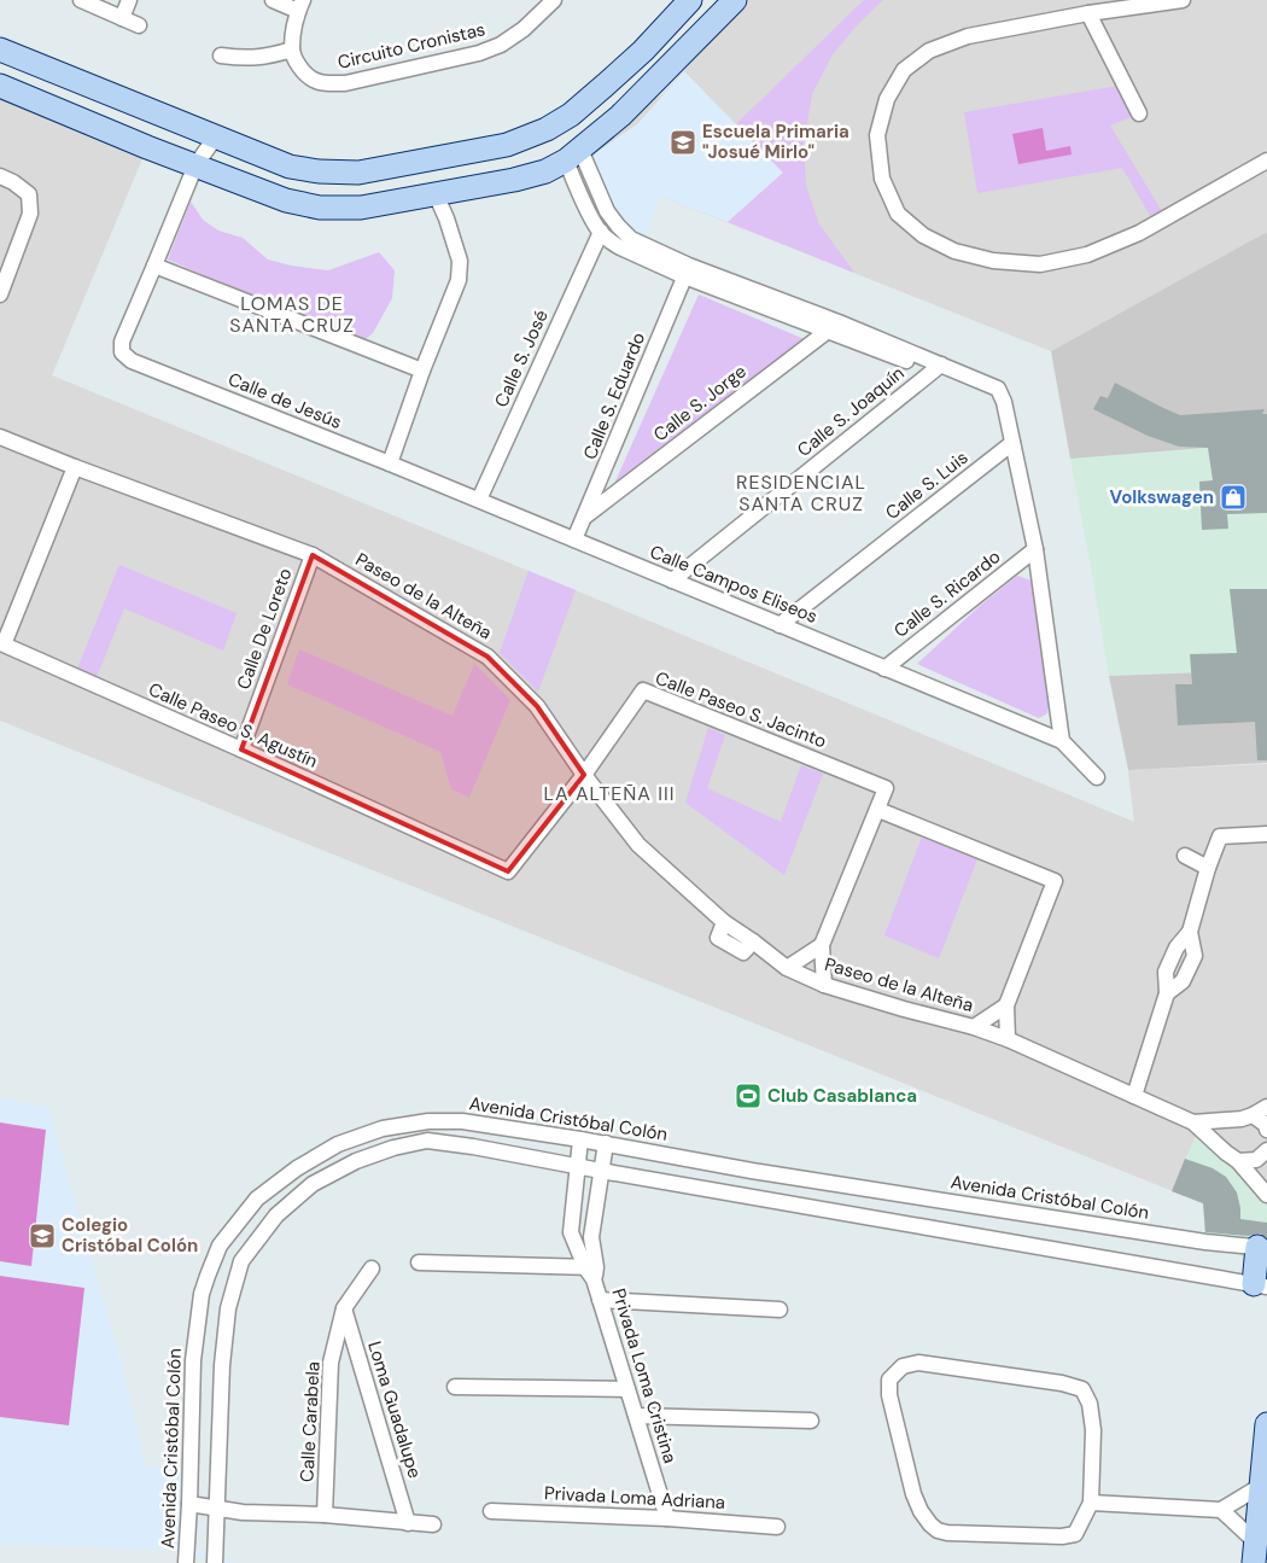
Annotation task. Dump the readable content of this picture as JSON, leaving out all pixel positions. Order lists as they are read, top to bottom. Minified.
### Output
{"streets":{"street":["Circuito Cronistas","Calle S. José","Calle S. Eduardo","Calle de Jesús","Calle S. Jorge","Calle S. Joaquín","Calle S. Luis","Calle Campos Eliseos","Calle S. Ricardo","Paseo de la Alteña","Calle De Loreto","Calle Paseo S. Jacinto","Calle Paseo S. Agustín","Avenida Cristóbal Colón","Privada Loma Cristina","Loma Guadalupe","Calle Carabela","Privada Loma Adriana"]},"crossings":[["Calle S. José","Calle Campos Eliseos"],["Calle S. Eduardo","Calle S. Jorge"],["Calle S. Eduardo","Calle Campos Eliseos"],["Calle de Jesús","Calle Campos Eliseos"],["Calle S. Joaquín","Calle Campos Eliseos"],["Calle S. Luis","Calle Campos Eliseos"],["Calle Campos Eliseos","Calle S. Ricardo"],["Paseo de la Alteña","Calle De Loreto"],["Paseo de la Alteña","Calle Paseo S. Jacinto"],["Paseo de la Alteña","Calle Paseo S. Agustín"],["Calle De Loreto","Calle Paseo S. Agustín"],["Calle Paseo S. Jacinto","Calle Paseo S. Agustín"],["Avenida Cristóbal Colón","Privada Loma Cristina"],["Privada Loma Cristina","Privada Loma Adriana"],["Loma Guadalupe","Calle Carabela"]],"districts":["LOMAS DE SANTA CRUZ","RESIDENCIAL SANTA CRUZ","LA ALTEÑA III"],"places":{"school or university":["Escuela Primaria \"Josué Mirlo\"","Colegio Cristóbal Colón"],"shop":["Volkswagen"],"sports":["Club Casablanca"]}}
